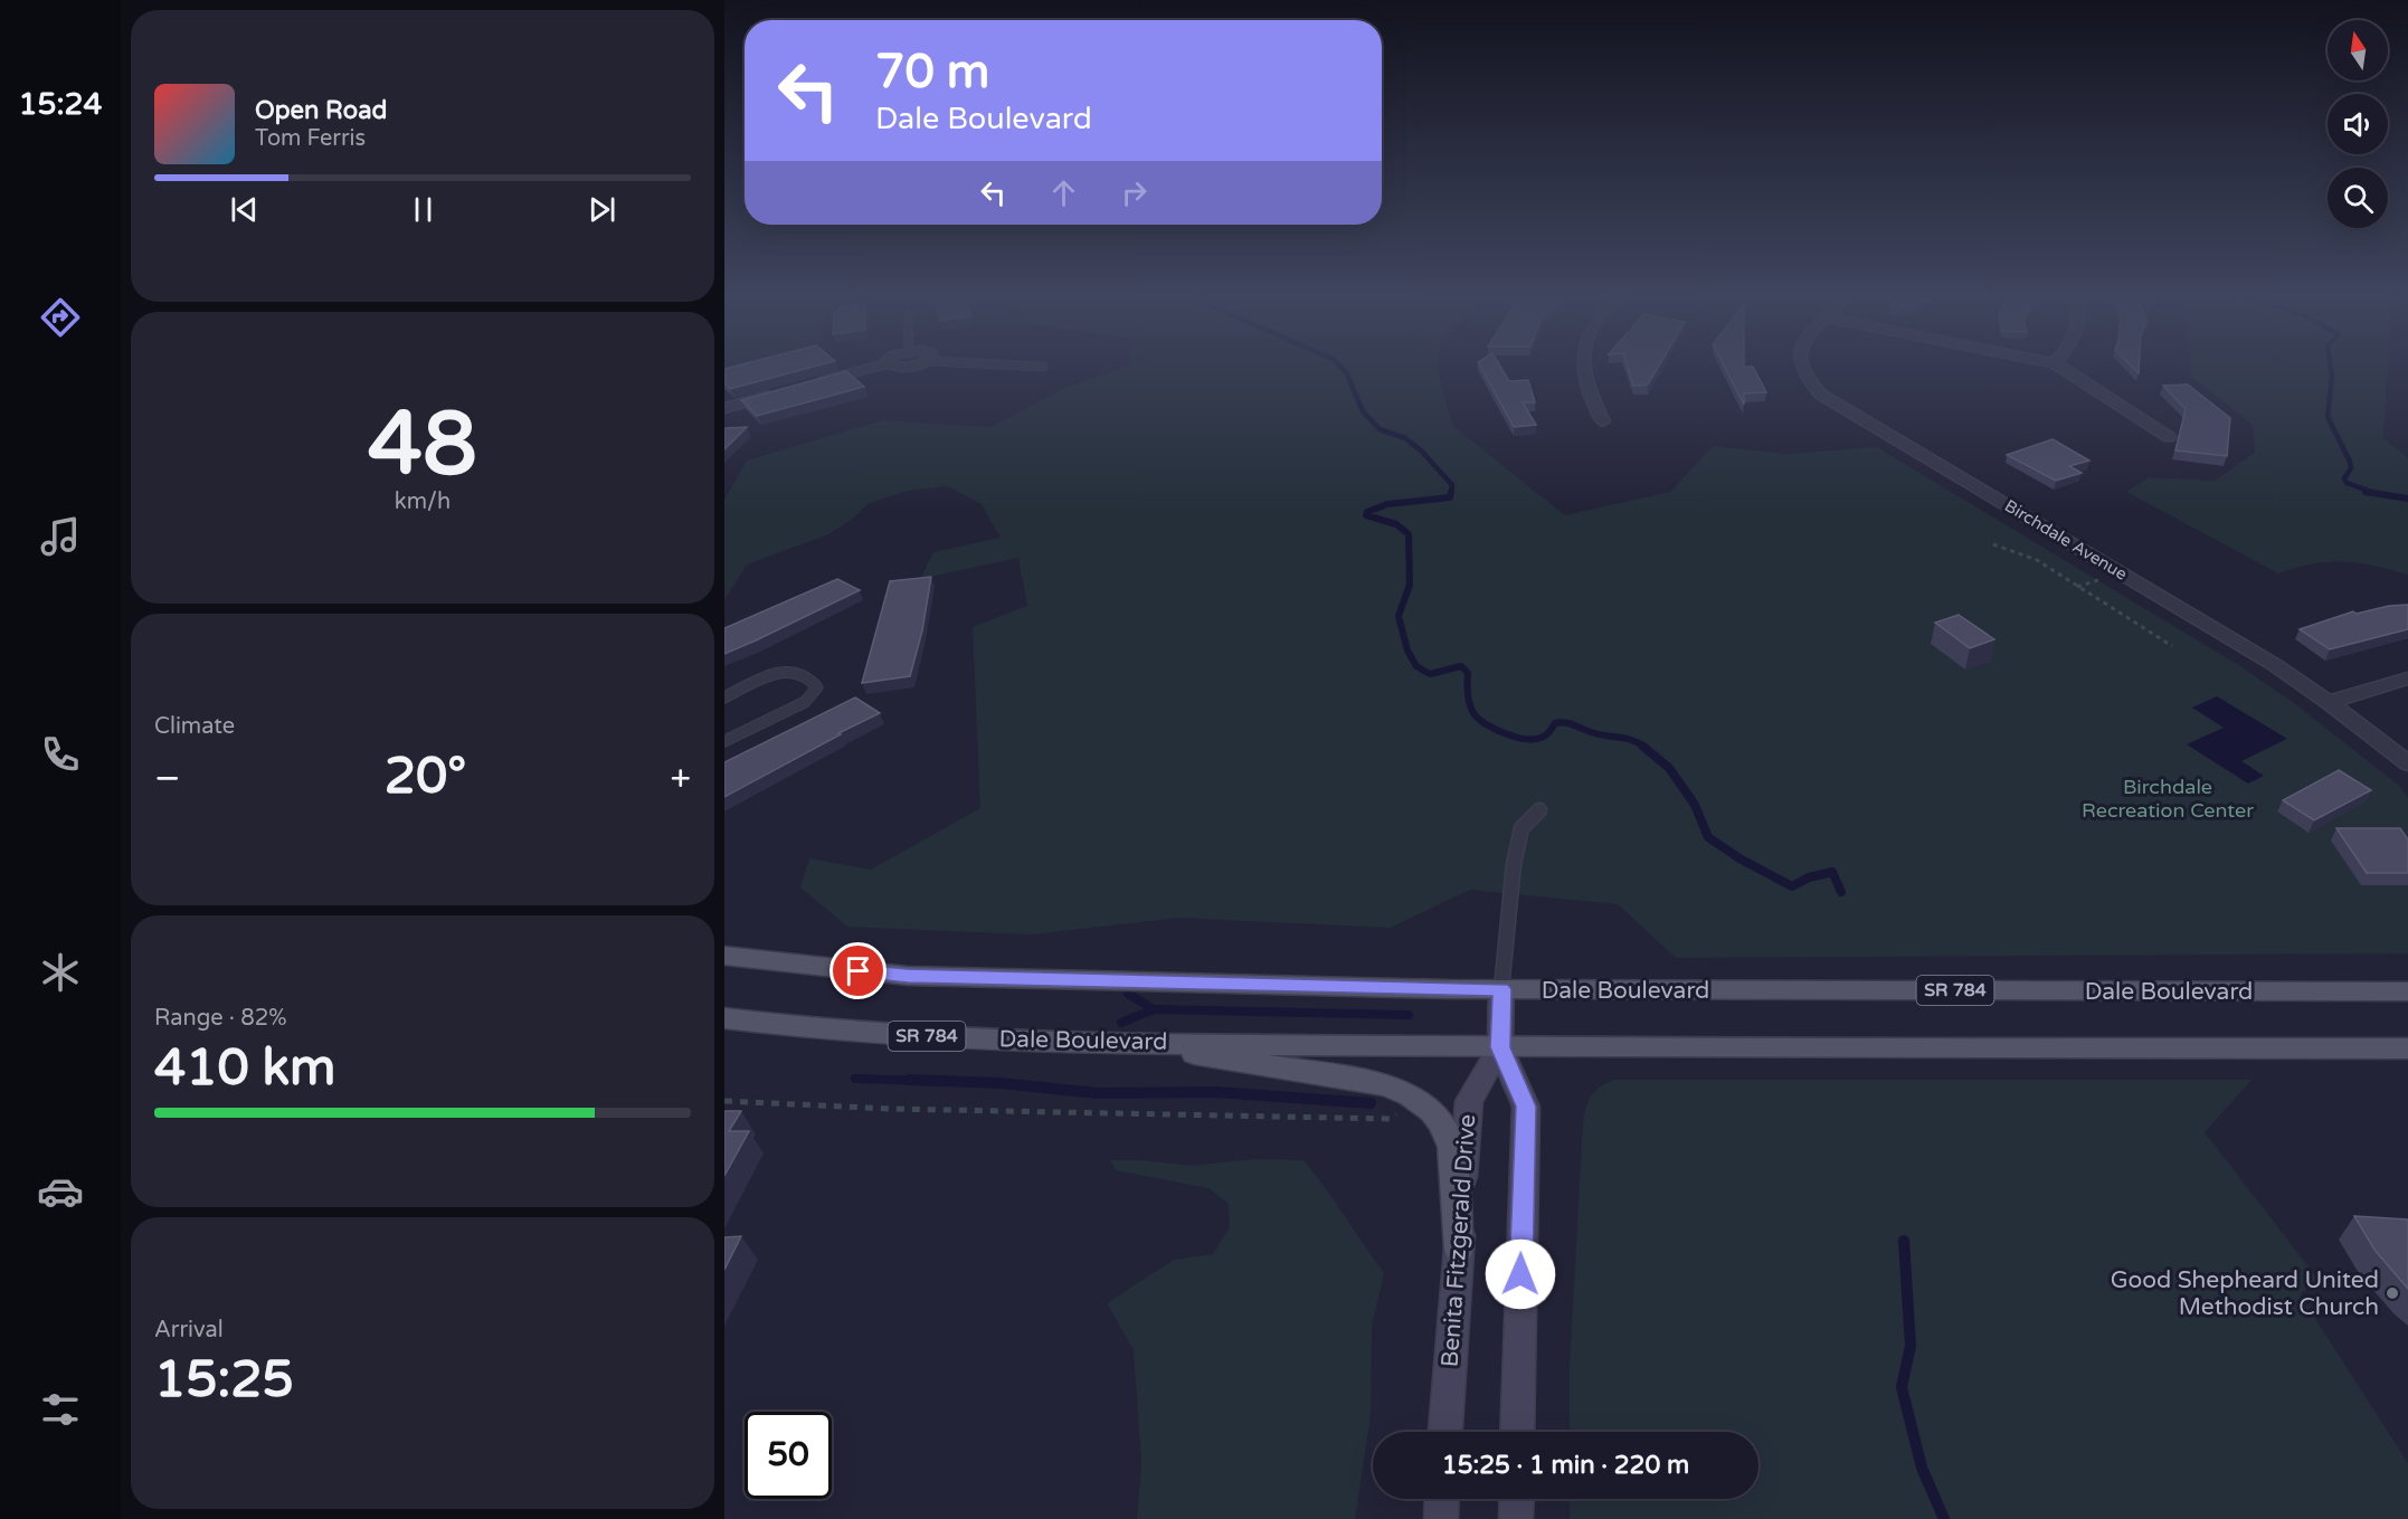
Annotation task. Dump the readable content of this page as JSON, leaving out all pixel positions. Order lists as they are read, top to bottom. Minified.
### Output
{"streets":{"main road":["Dale Boulevard","SR 784","Benita Fitzgerald Drive"],"street":["Birchdale Avenue"]},"crossings":[["Dale Boulevard","Benita Fitzgerald Drive"]],"parks":["Birchdale Recreation Center"],"places":["Good Shepheard United Methodist Church"],"north":"top","page":{"tabs":"15:24","turn":["70 m","Dale Boulevard"],"song":["Open Road","Tom Ferris"],"tile":[["48","km/h"],"Climate",["Range · 82%","410 km"],["Arrival","15:25"]],"heat":["−","20°","+"],"limit":"50","trip":"15:25 · 1 min · 220 m"}}
